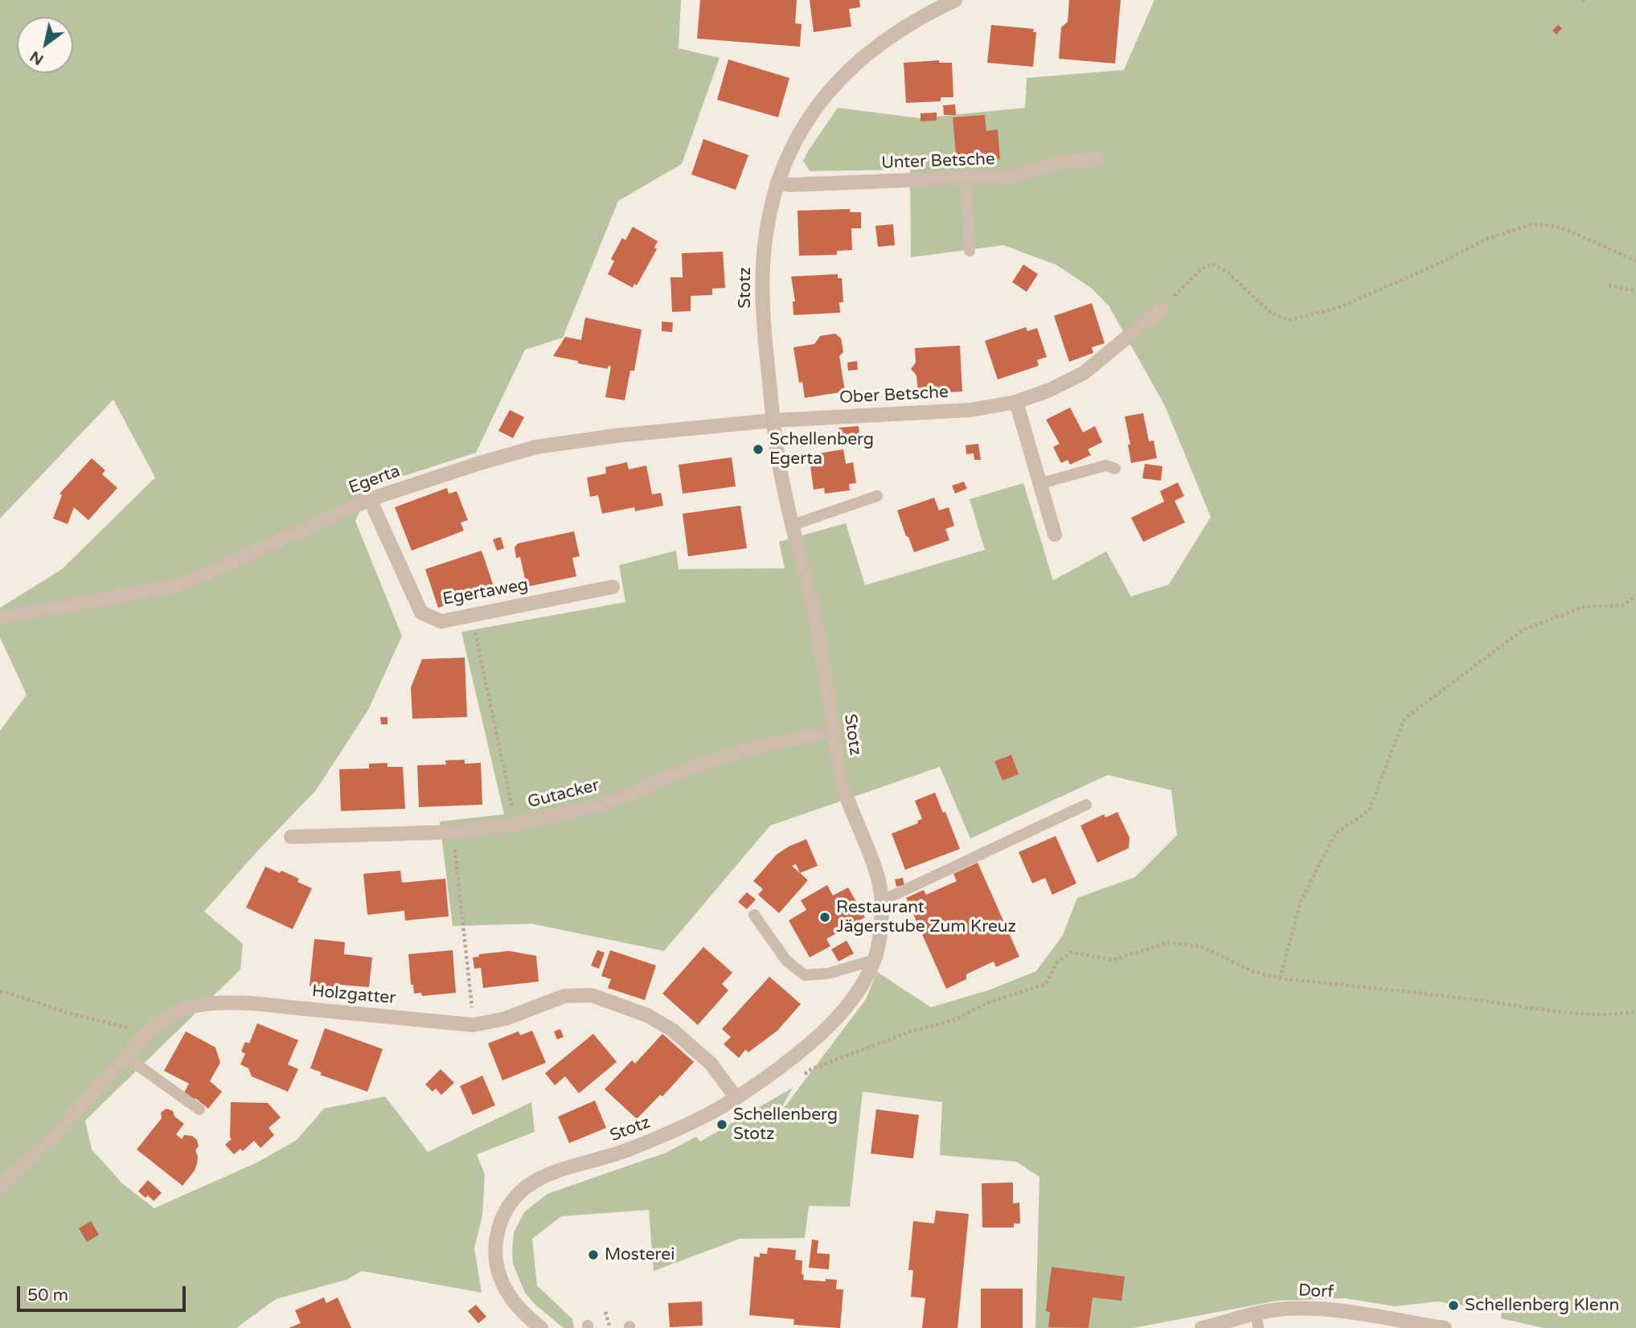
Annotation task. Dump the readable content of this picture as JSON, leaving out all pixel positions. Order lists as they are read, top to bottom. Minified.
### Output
{"streets":{"street":["Unter Betsche","Stotz","Ober Betsche","Egerta","Egertaweg","Gutacker","Holzgatter","Dorf"]},"crossings":[["Unter Betsche","Stotz"],["Stotz","Ober Betsche"],["Stotz","Egerta"],["Stotz","Gutacker"],["Stotz","Holzgatter"],["Ober Betsche","Egerta"],["Egerta","Egertaweg"]],"places":["Schellenberg Egerta","Restaurant Jägerstube Zum Kreuz","Schellenberg Stotz","Mosterei","Schellenberg Klenn"],"scale_bar":"50 m","north":"bottom left"}
